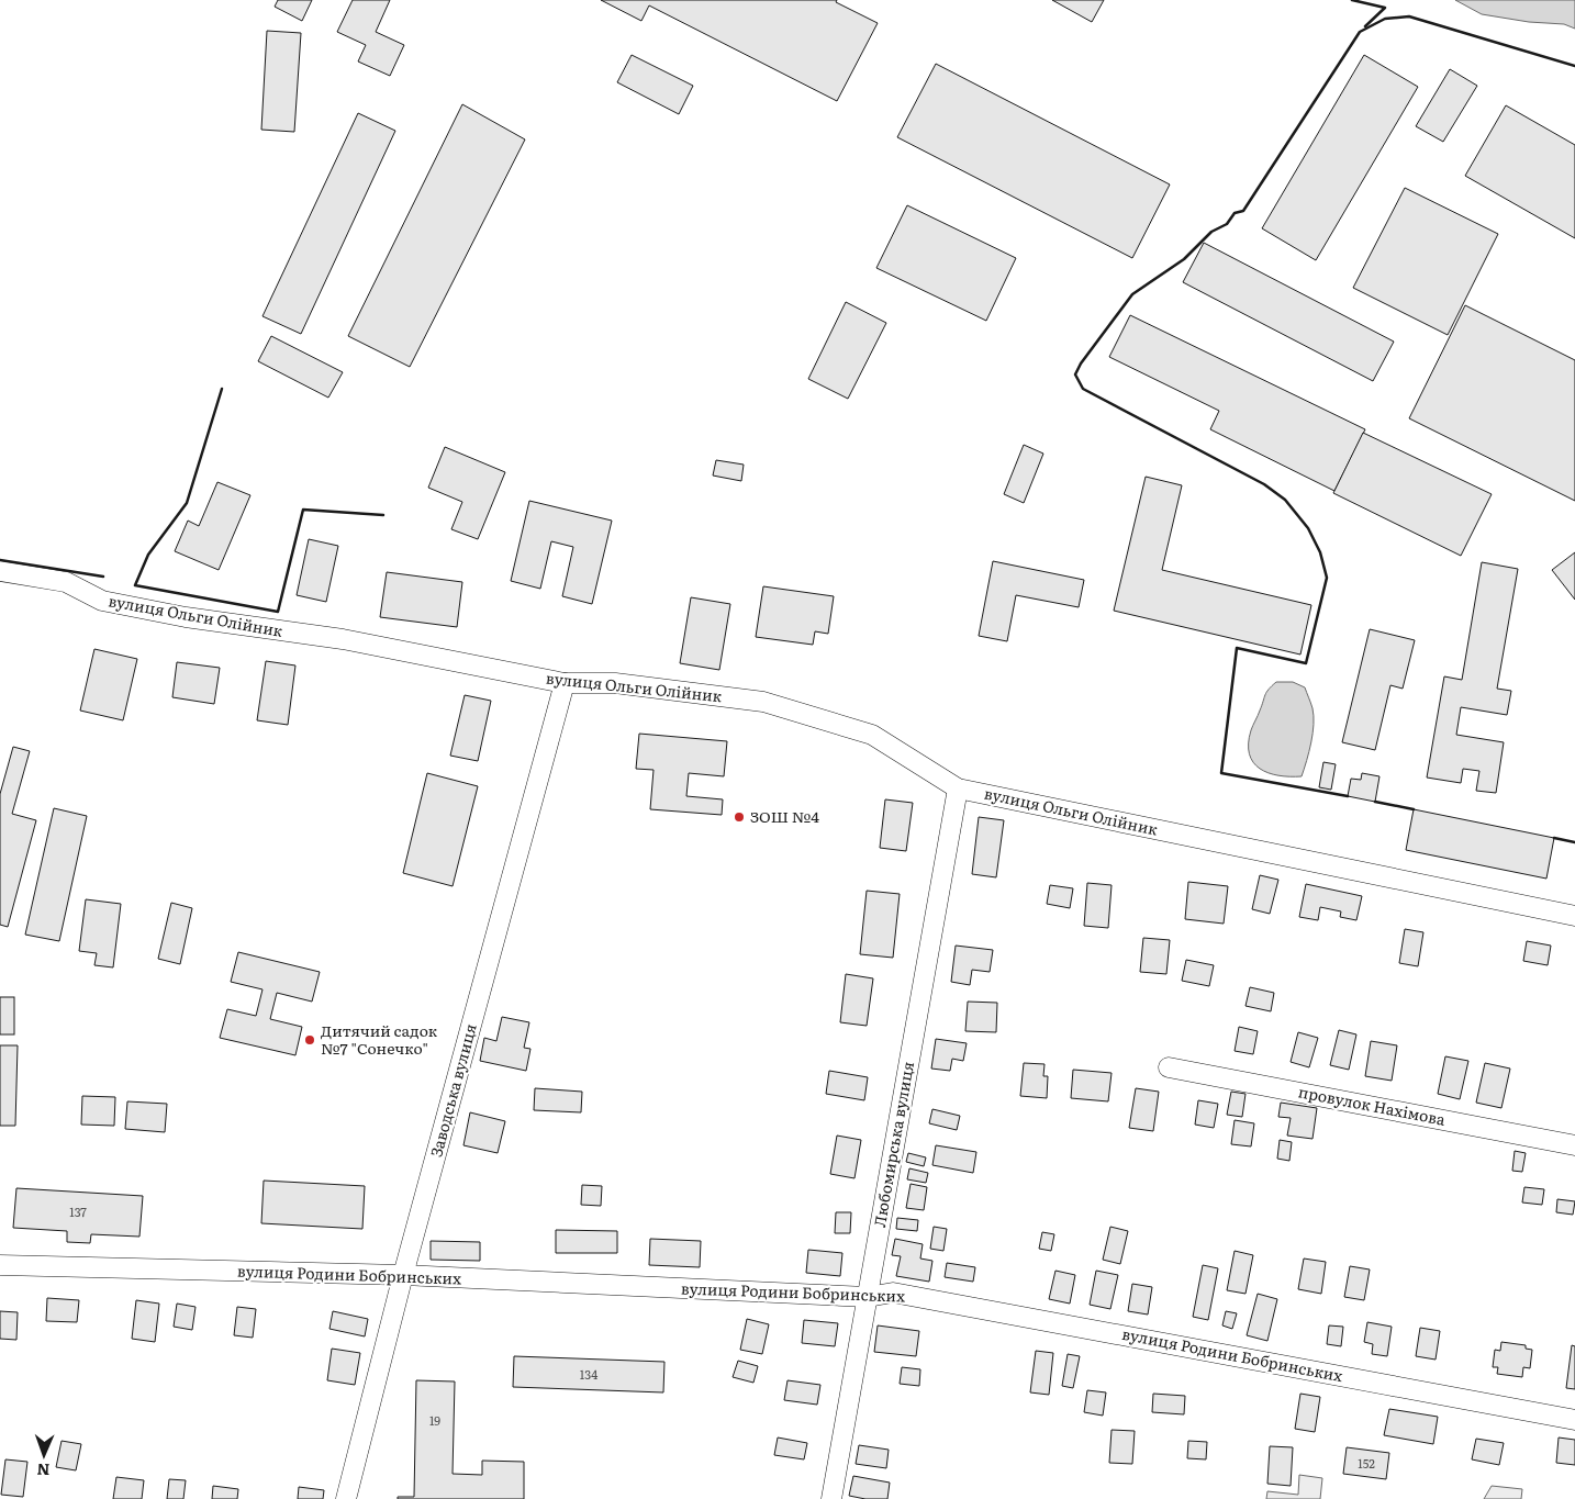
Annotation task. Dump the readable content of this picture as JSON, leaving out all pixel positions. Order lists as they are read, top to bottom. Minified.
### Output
{"streets":{"street":["вулиця Ольги Олійник","Заводська вулиця","провулок Нахімова","Любомирська вулиця","вулиця Родини Бобринських"]},"crossings":[["вулиця Ольги Олійник","Заводська вулиця"],["вулиця Ольги Олійник","Любомирська вулиця"],["Заводська вулиця","вулиця Родини Бобринських"],["Любомирська вулиця","вулиця Родини Бобринських"]],"places":["ЗОШ №4","Дитячий садок №7 \"Сонечко\""],"house_numbers":["137","134","19","152"],"north":"bottom"}
